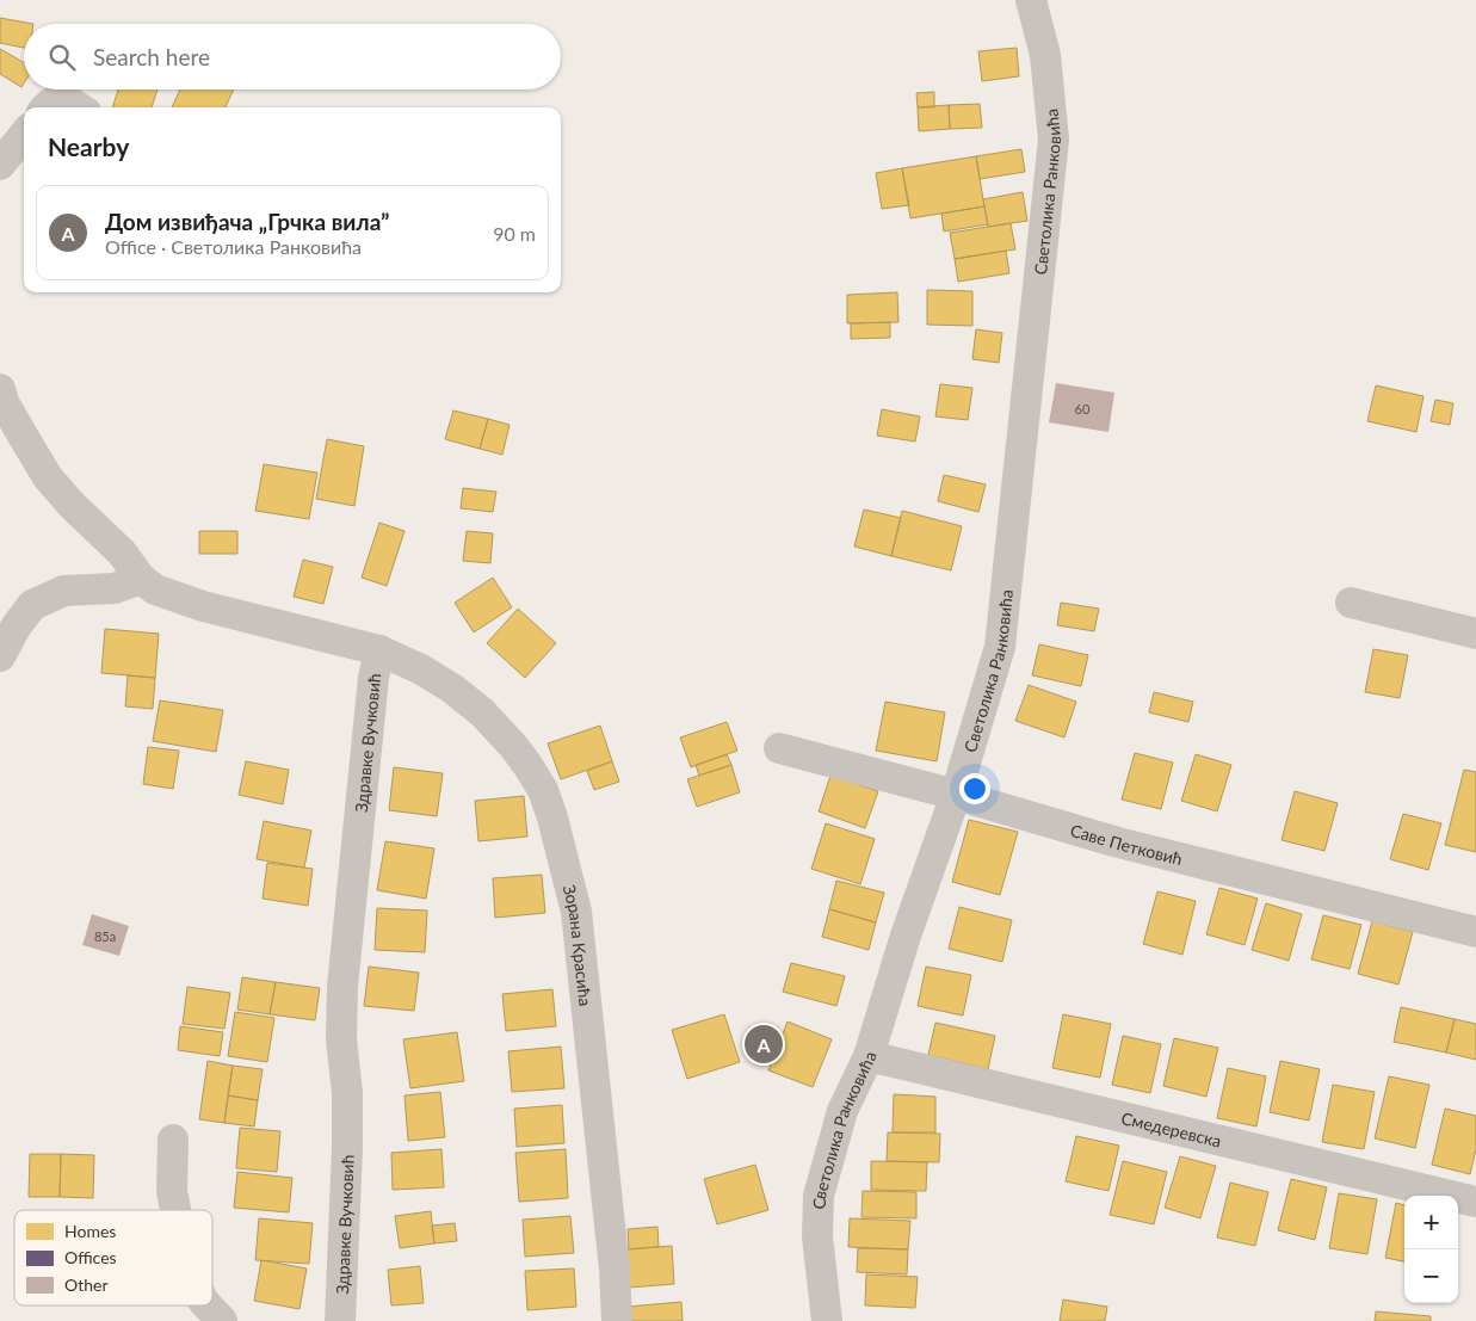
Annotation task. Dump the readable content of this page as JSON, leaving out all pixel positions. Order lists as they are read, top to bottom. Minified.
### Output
{"streets":{"street":["Светолика Ранковића","Здравке Вучковић","Саве Петковић","Зорана Красића","Смедеревска"]},"crossings":[["Светолика Ранковића","Саве Петковић"],["Светолика Ранковића","Смедеревска"],["Здравке Вучковић","Зорана Красића"]],"house_numbers":["60","85a"],"legend":["Homes","Offices","Other"],"page":{"search":"Search here","heading":"Nearby","list":[{"mark":"A","name":"Дом извиђача „Грчка вила”","note":"Office · Светолика Ранковића","value":"90 m"}],"pins":"A","map_buttons":["+","−"]}}
